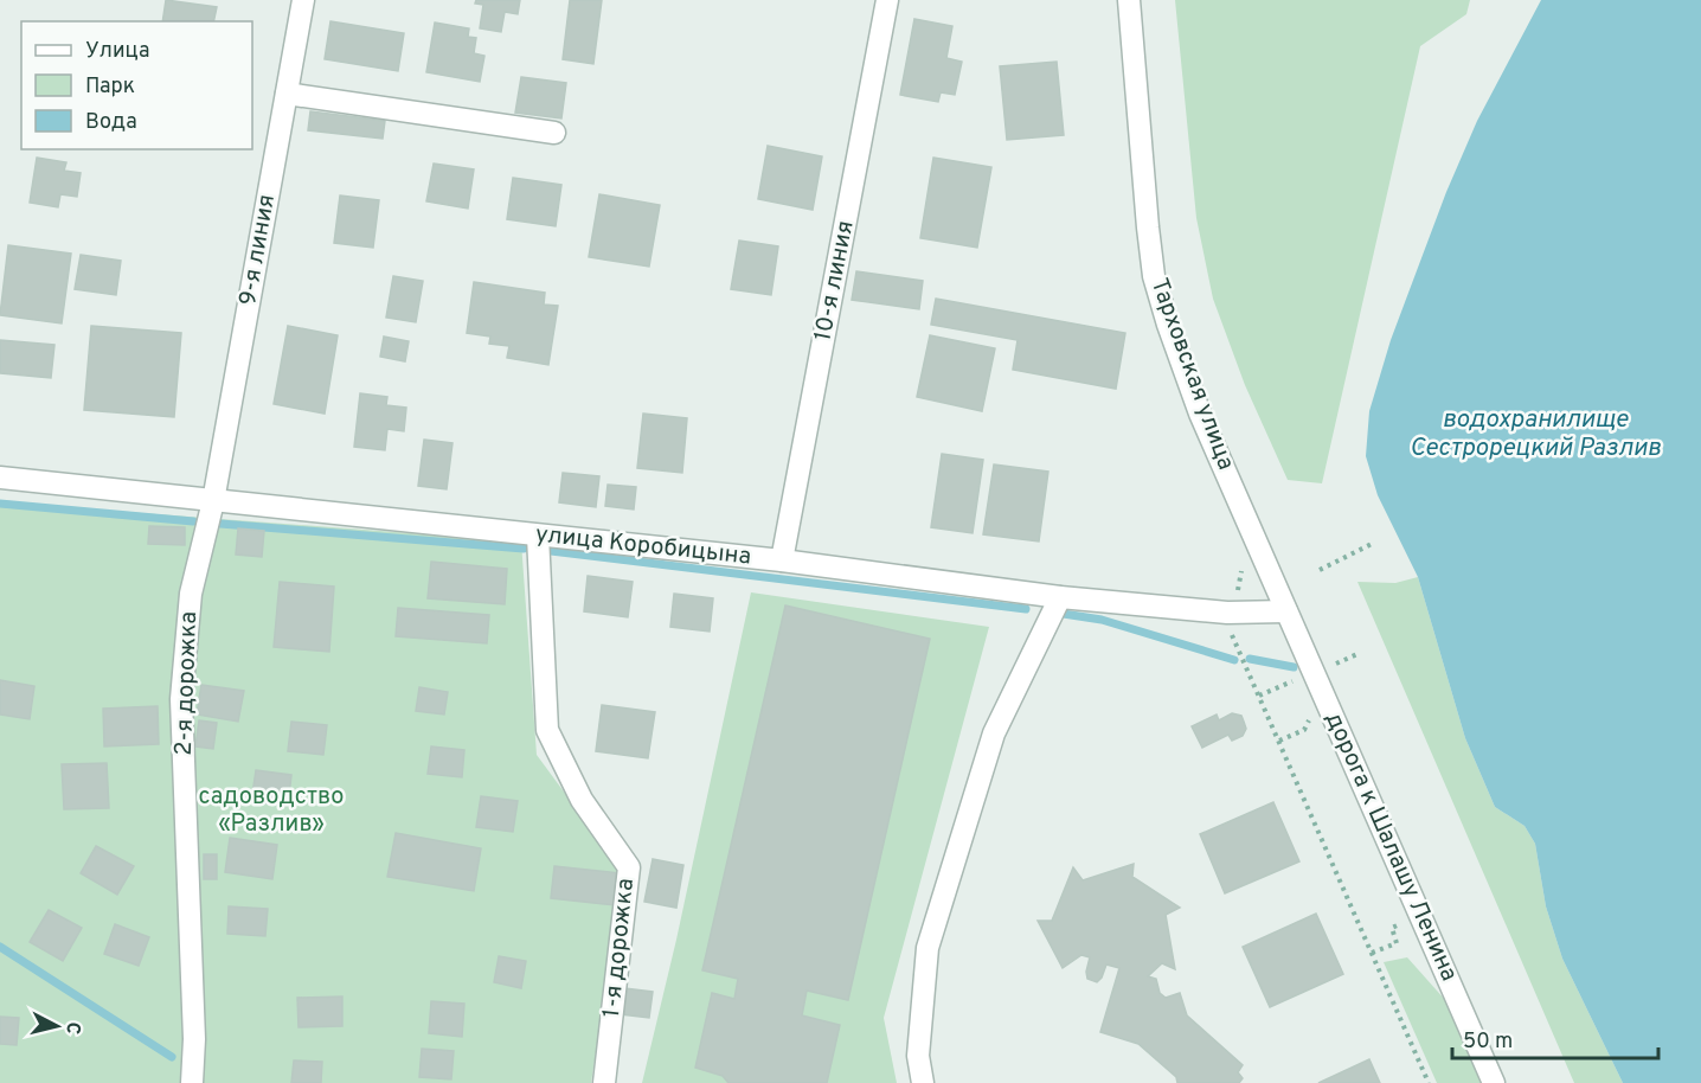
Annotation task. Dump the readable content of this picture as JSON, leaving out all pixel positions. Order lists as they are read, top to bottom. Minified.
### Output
{"streets":{"street":["9-я линия","10-я линия","Тарховская улица","улица Коробицына","2-я дорожка","дорога к Шалашу Ленина","1-я дорожка"]},"crossings":[["9-я линия","улица Коробицына"],["9-я линия","2-я дорожка"],["10-я линия","улица Коробицына"],["Тарховская улица","улица Коробицына"],["Тарховская улица","дорога к Шалашу Ленина"],["улица Коробицына","2-я дорожка"],["улица Коробицына","дорога к Шалашу Ленина"],["улица Коробицына","1-я дорожка"]],"water":["водохранилище Сестрорецкий Разлив"],"parks":["садоводство «Разлив»"],"legend":["Улица","Парк","Вода"],"scale_bar":"50 m","north":"right"}
